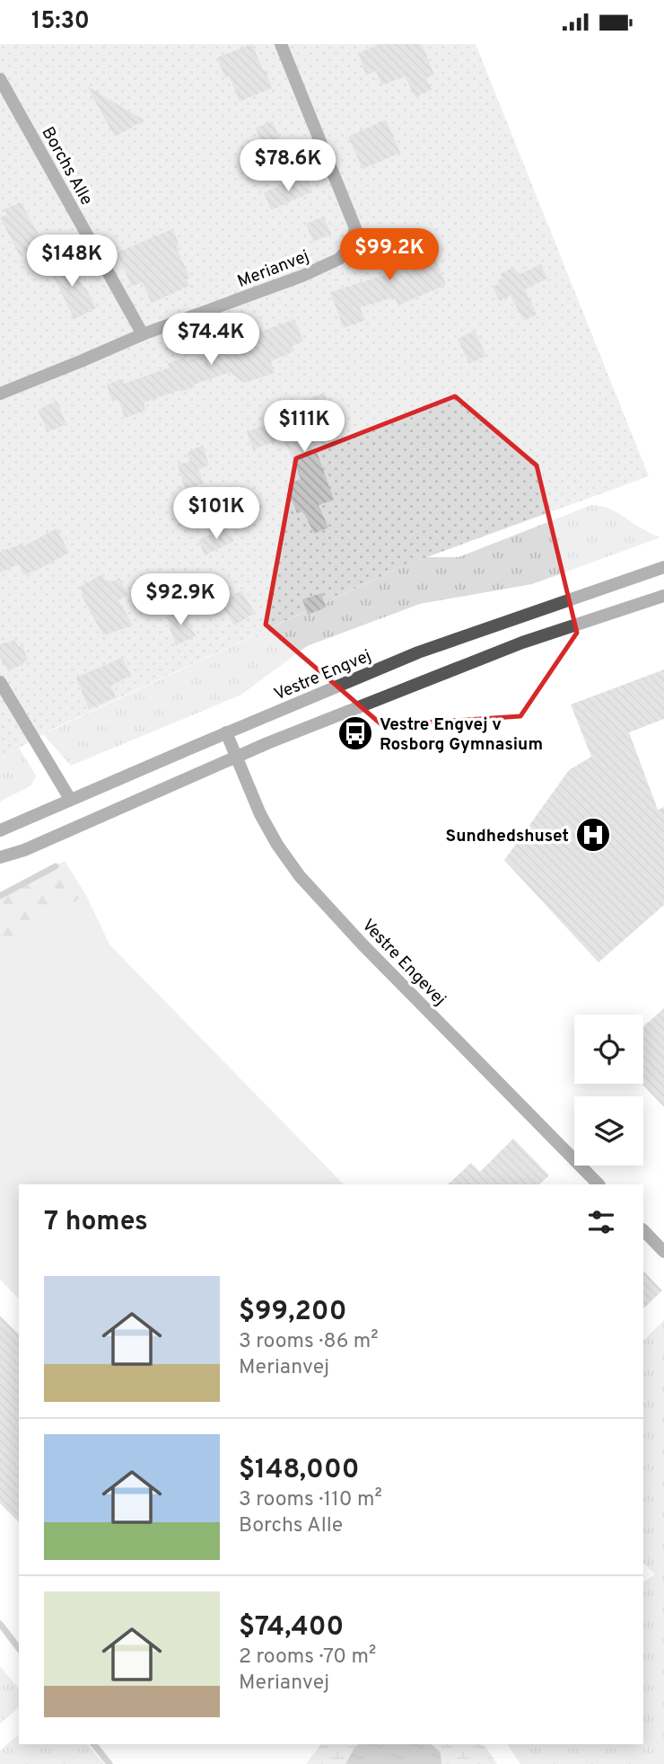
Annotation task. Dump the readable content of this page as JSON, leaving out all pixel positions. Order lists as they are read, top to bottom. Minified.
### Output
{"streets":{"street":["Borchs Alle","Merianvej","Vestre Engvej","Vestre Engevej"]},"crossings":[["Borchs Alle","Merianvej"],["Vestre Engvej","Vestre Engevej"]],"places":{"bus stop":["Vestre Engvej v Rosborg Gymnasium"],"hospital":["Sundhedshuset"]},"page":{"status":"15:30","price":["$78.6K","$99.2K","$148K","$74.4K","$111K","$101K","$92.9K"],"heading":"7 homes","list":[{"name":"$99,200","note":"3 rooms · 86 m² · Merianvej"},{"name":"$148,000","note":"3 rooms · 110 m² · Borchs Alle"},{"name":"$74,400","note":"2 rooms · 70 m² · Merianvej"}]}}
